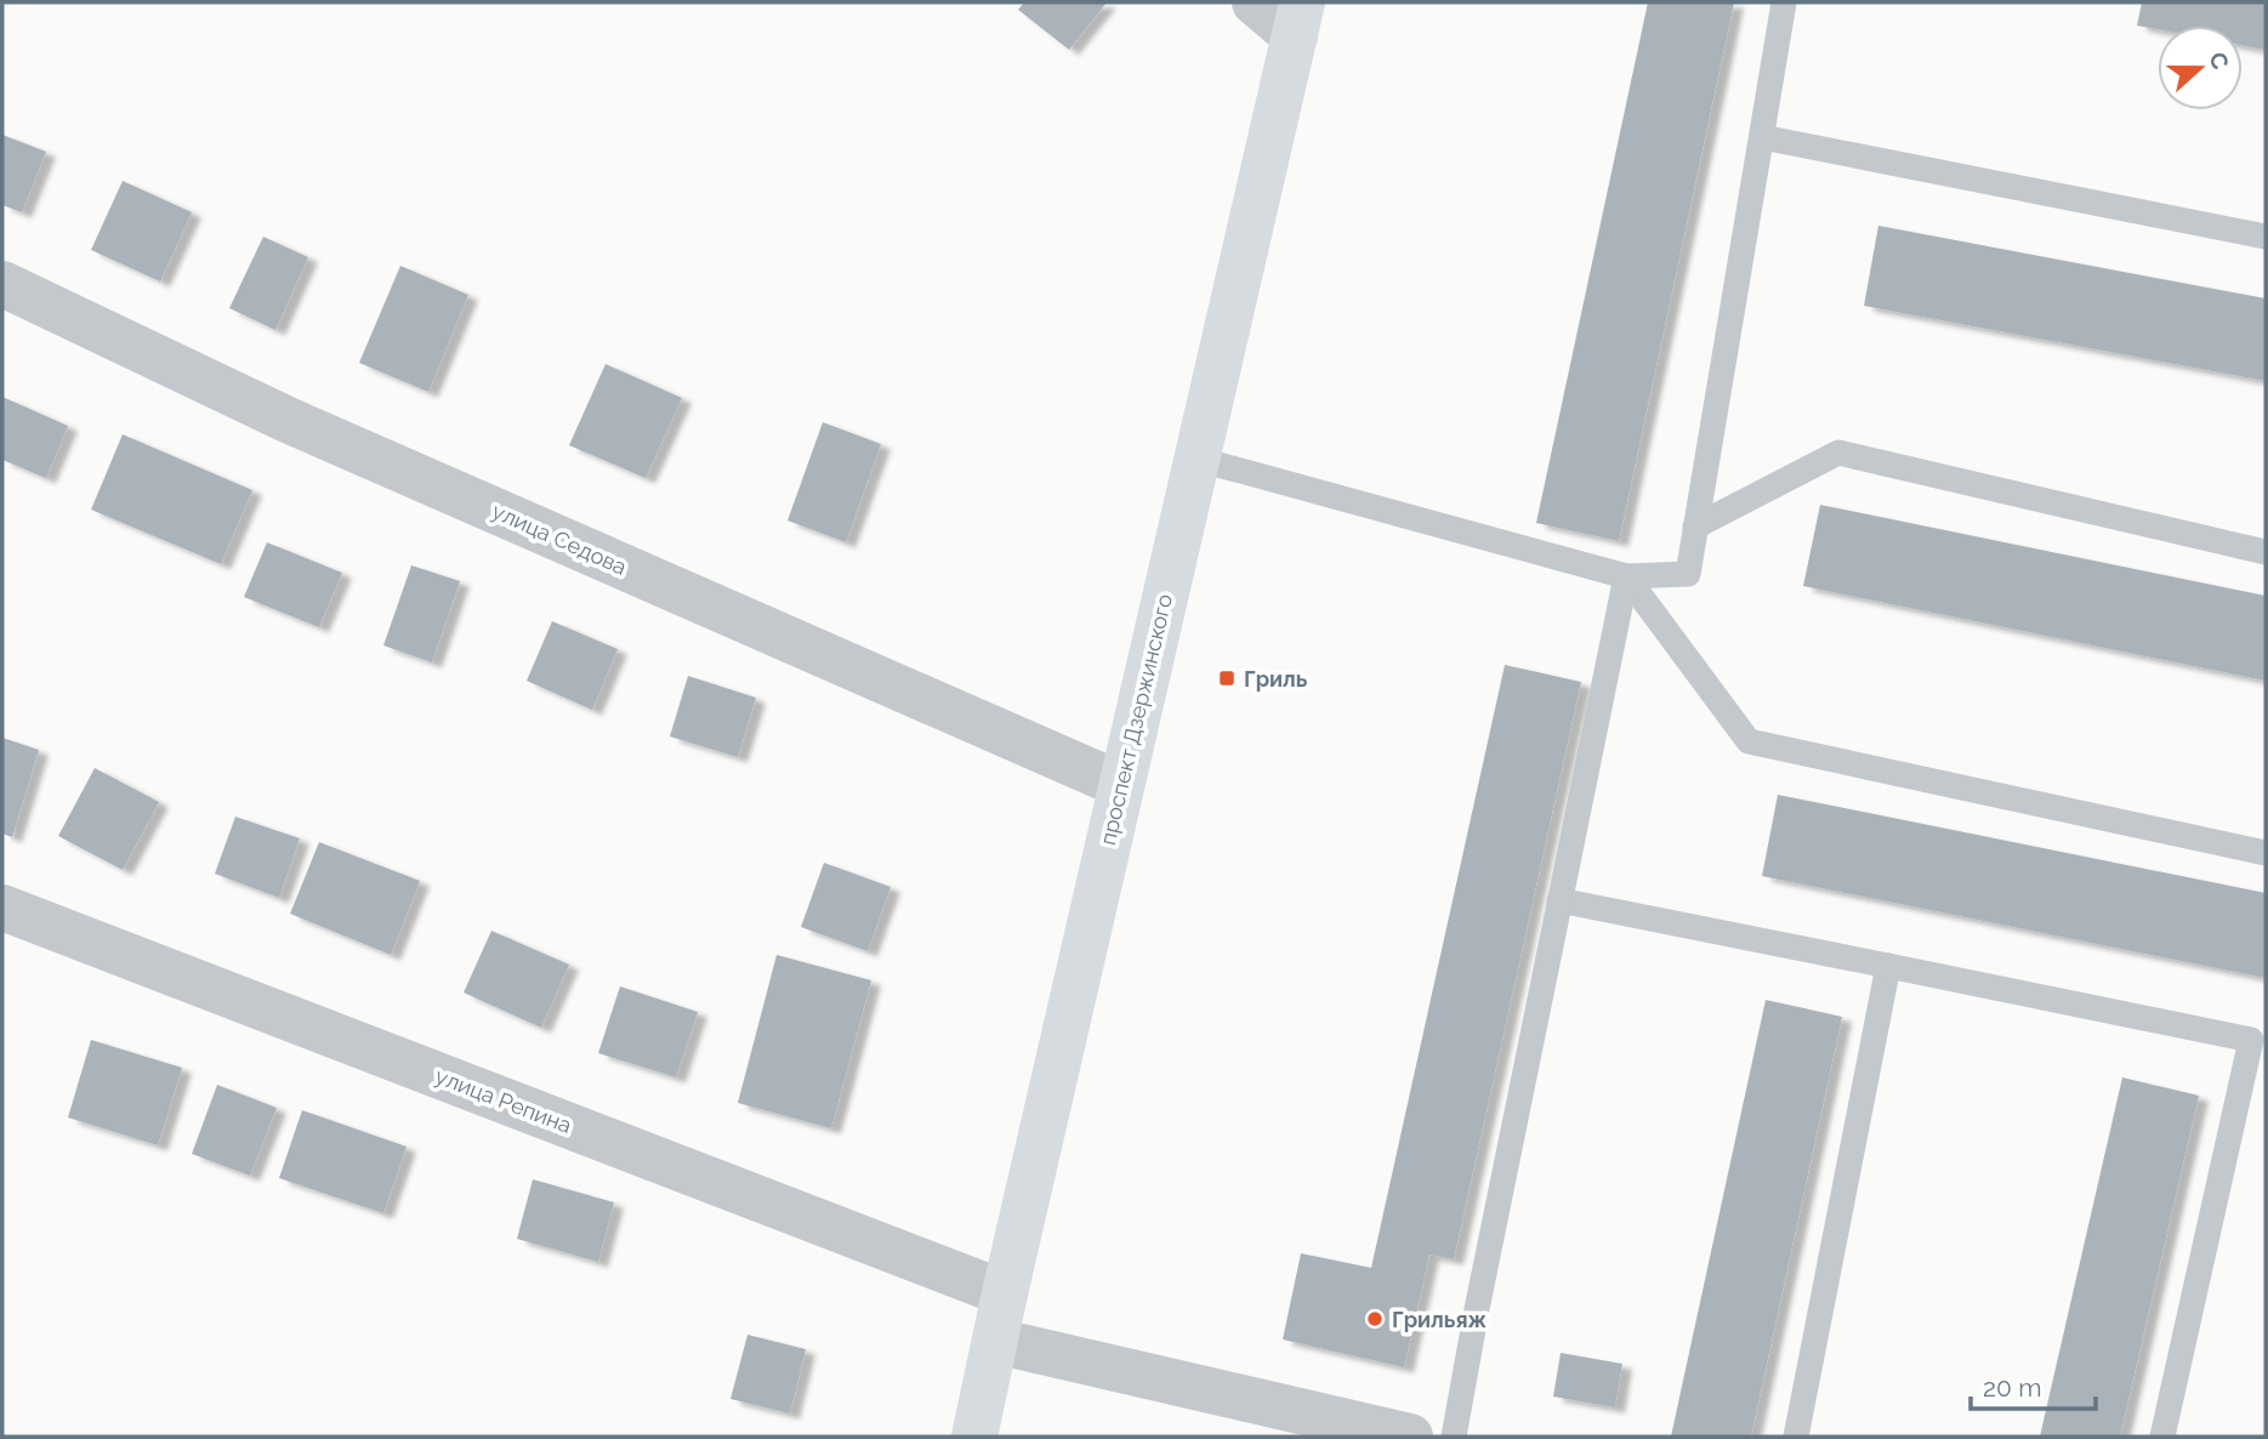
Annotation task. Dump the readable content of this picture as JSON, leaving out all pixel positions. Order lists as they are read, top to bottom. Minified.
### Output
{"streets":{"main road":["проспект Дзержинского"],"street":["улица Седова","улица Репина"]},"crossings":[["улица Седова","проспект Дзержинского"],["проспект Дзержинского","улица Репина"]],"places":{"transit":["Гриль"],"other":["Грильяж"]},"scale_bar":"20 m","north":"right"}
